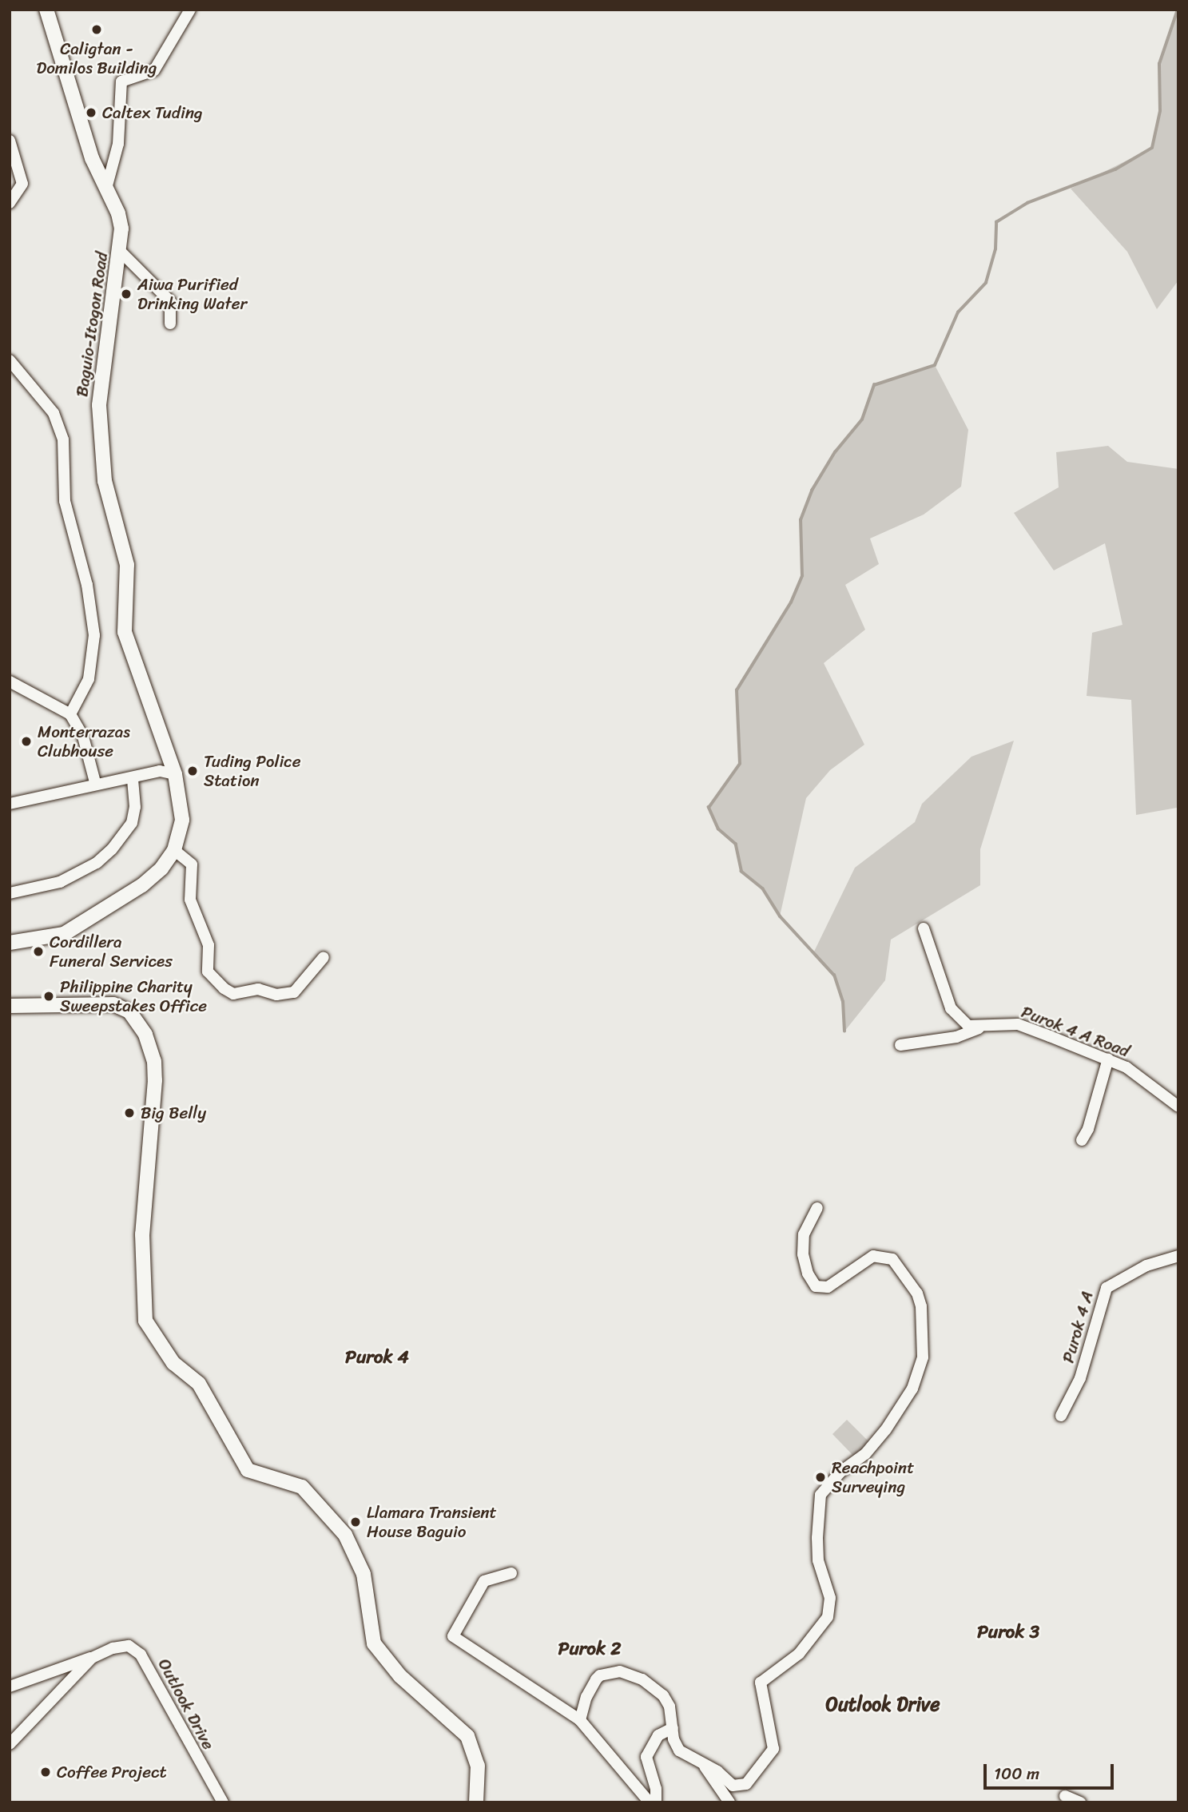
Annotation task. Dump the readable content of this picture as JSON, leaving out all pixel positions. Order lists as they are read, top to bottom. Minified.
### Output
{"streets":{"main road":["Baguio-Itogon Road"],"street":["Purok 4 A Road","Purok 4 A","Outlook Drive"]},"districts":["Purok 4","Purok 3","Purok 2","Outlook Drive"],"places":["Caligtan - Domilos Building","Caltex Tuding","Aiwa Purified Drinking Water","Monterrazas Clubhouse","Tuding Police Station","Cordillera Funeral Services","Philippine Charity Sweepstakes Office","Big Belly","Reachpoint Surveying","Llamara Transient House Baguio","Coffee Project"],"scale_bar":"100 m"}
